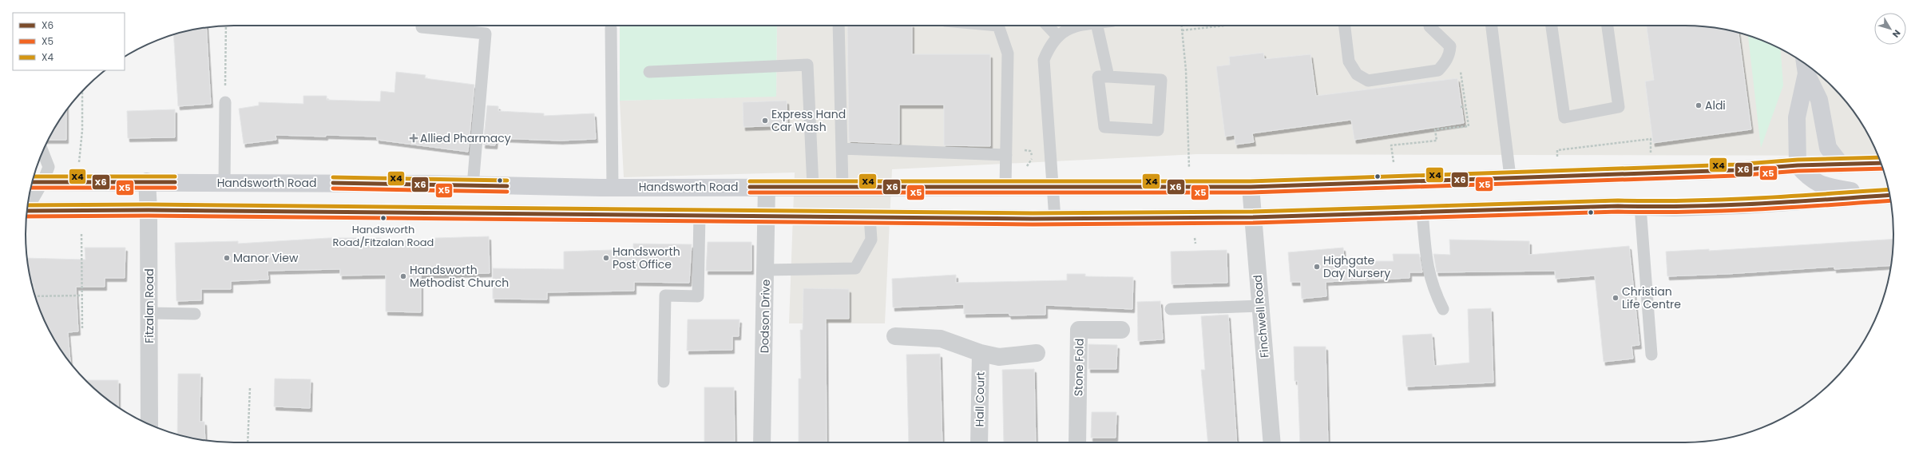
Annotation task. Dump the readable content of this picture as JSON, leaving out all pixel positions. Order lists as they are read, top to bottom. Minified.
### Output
{"streets":{"main road":["Handsworth Road"],"street":["Fitzalan Road","Dodson Drive","Finchwell Road","Stone Fold","Hall Court"]},"crossings":[["Handsworth Road","Fitzalan Road"],["Handsworth Road","Dodson Drive"],["Handsworth Road","Finchwell Road"]],"places":{"other":["Aldi","Express Hand Car Wash","Handsworth Road/Fitzalan Road","Manor View","Handsworth Post Office","Highgate Day Nursery","Handsworth Methodist Church","Christian Life Centre"],"health":["Allied Pharmacy"]},"lines":["transit line X4","transit line X6","transit line X5"],"legend":["X6","X5","X4"],"north":"bottom right"}
